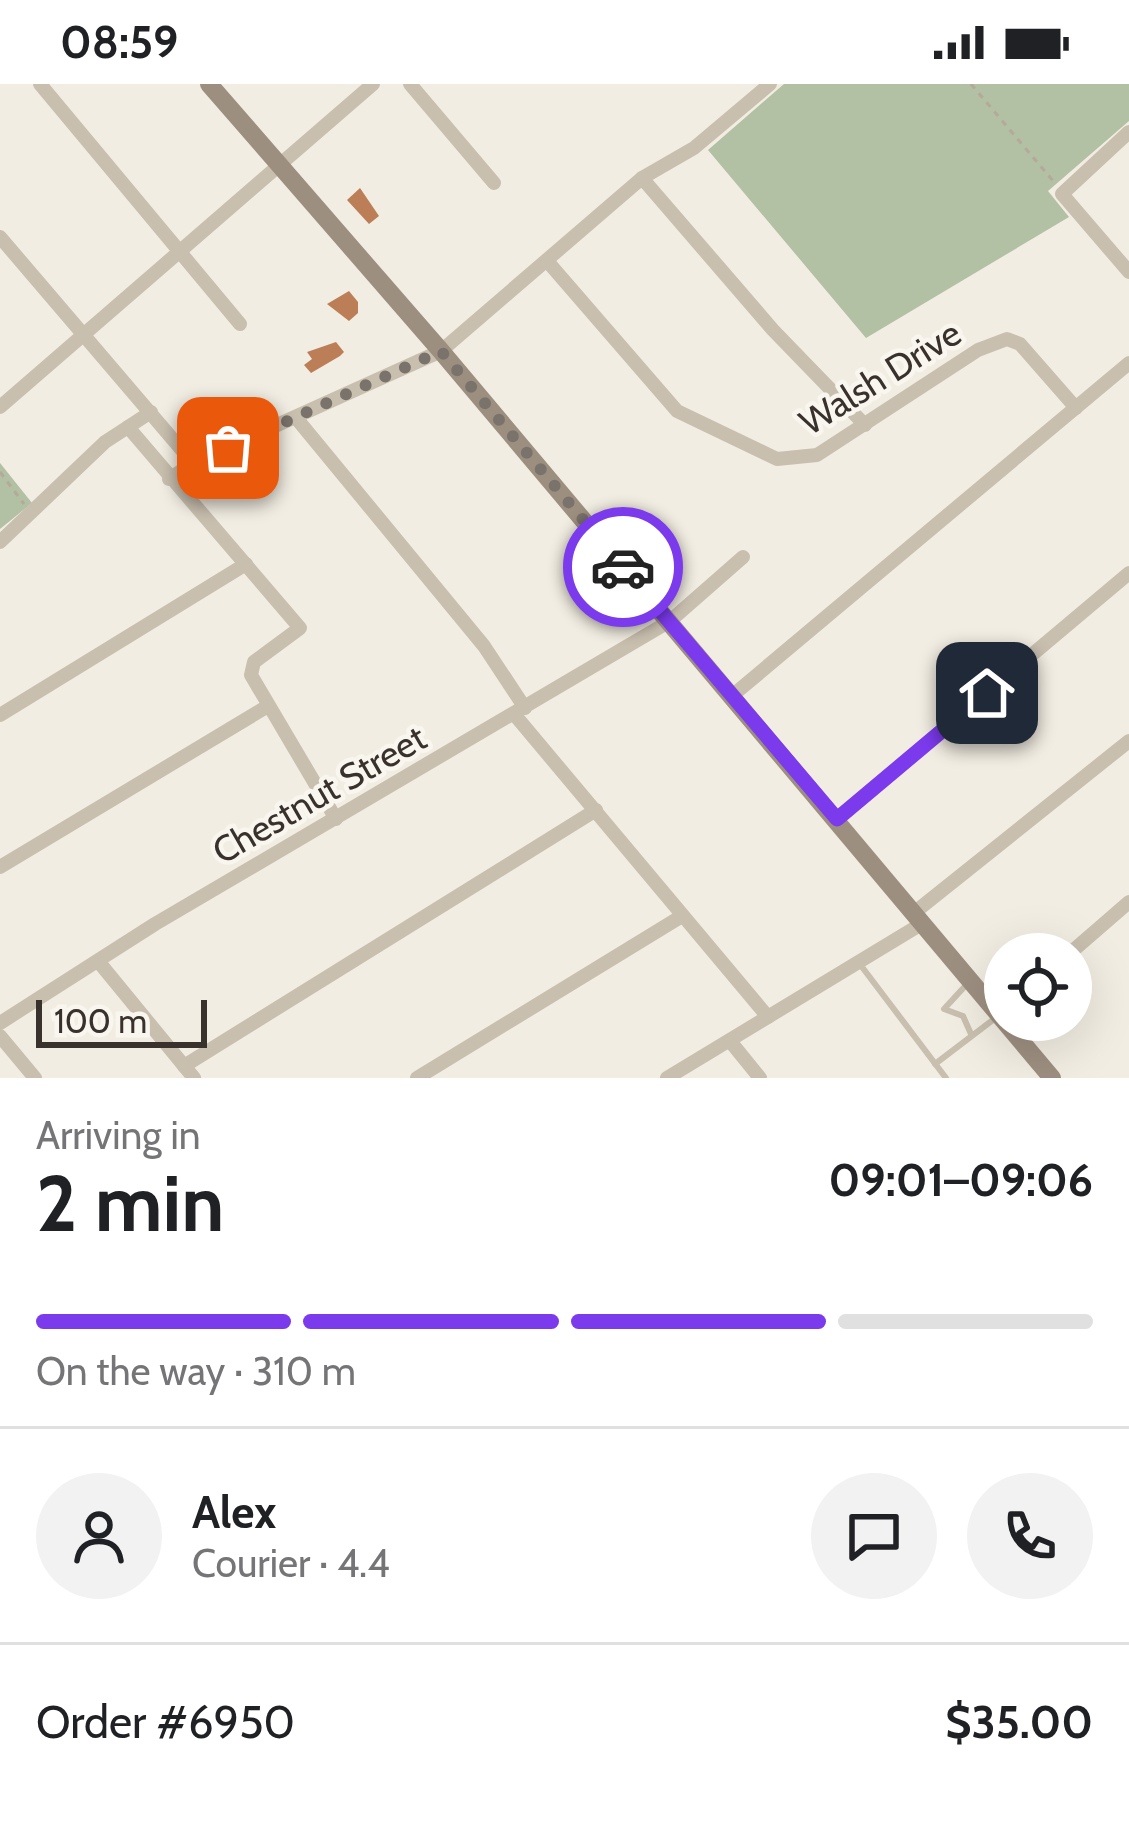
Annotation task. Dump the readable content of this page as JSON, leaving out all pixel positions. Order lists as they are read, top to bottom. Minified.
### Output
{"streets":{"street":["Walsh Drive","Chestnut Street"]},"scale_bar":"100 m","page":{"status":"08:59","scale":"100 m","heading":["2 min","Arriving in","09:01–09:06"],"panel":["Alex","Courier · 4.4","Order #6950","$35.00"],"bar":"On the way · 310 m"}}
